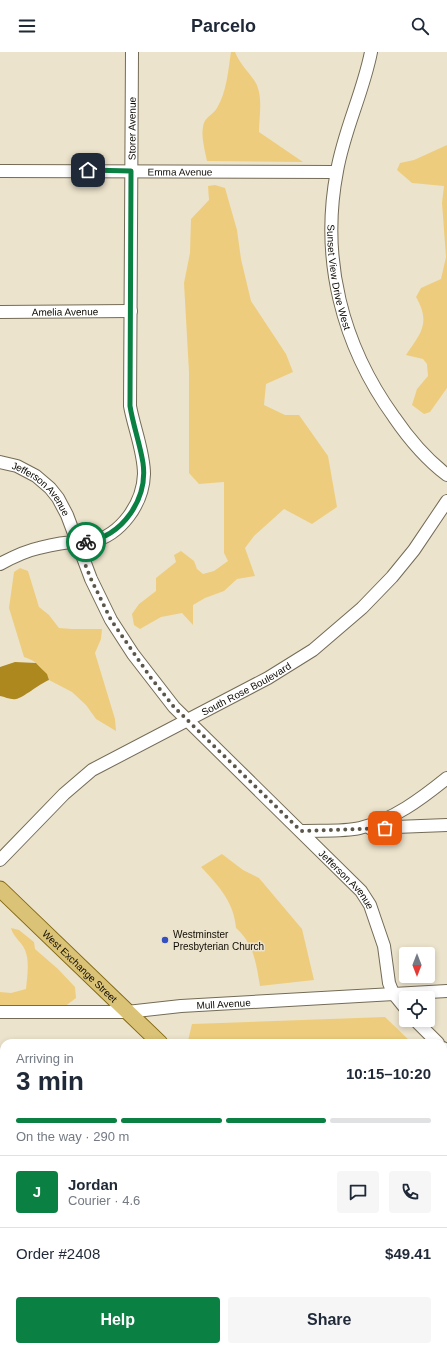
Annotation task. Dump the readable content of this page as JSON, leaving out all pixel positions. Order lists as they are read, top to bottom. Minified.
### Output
{"streets":{"main road":["West Exchange Street"],"street":["Storer Avenue","Emma Avenue","Sunset View Drive West","Amelia Avenue","Jefferson Avenue","South Rose Boulevard","Mull Avenue"]},"crossings":[["Storer Avenue","Emma Avenue"],["Storer Avenue","Amelia Avenue"],["Storer Avenue","Jefferson Avenue"],["Emma Avenue","Sunset View Drive West"],["Jefferson Avenue","South Rose Boulevard"],["Jefferson Avenue","Mull Avenue"],["West Exchange Street","Mull Avenue"]],"places":["Westminster Presbyterian Church"],"north":"bottom","page":{"header":"Parcelo","heading":["3 min","Arriving in","10:15–10:20"],"panel":["Jordan","Courier · 4.6","Order #2408","$49.41"],"bar":"On the way · 290 m","round":"J","buttons":["Help","Share"]}}
